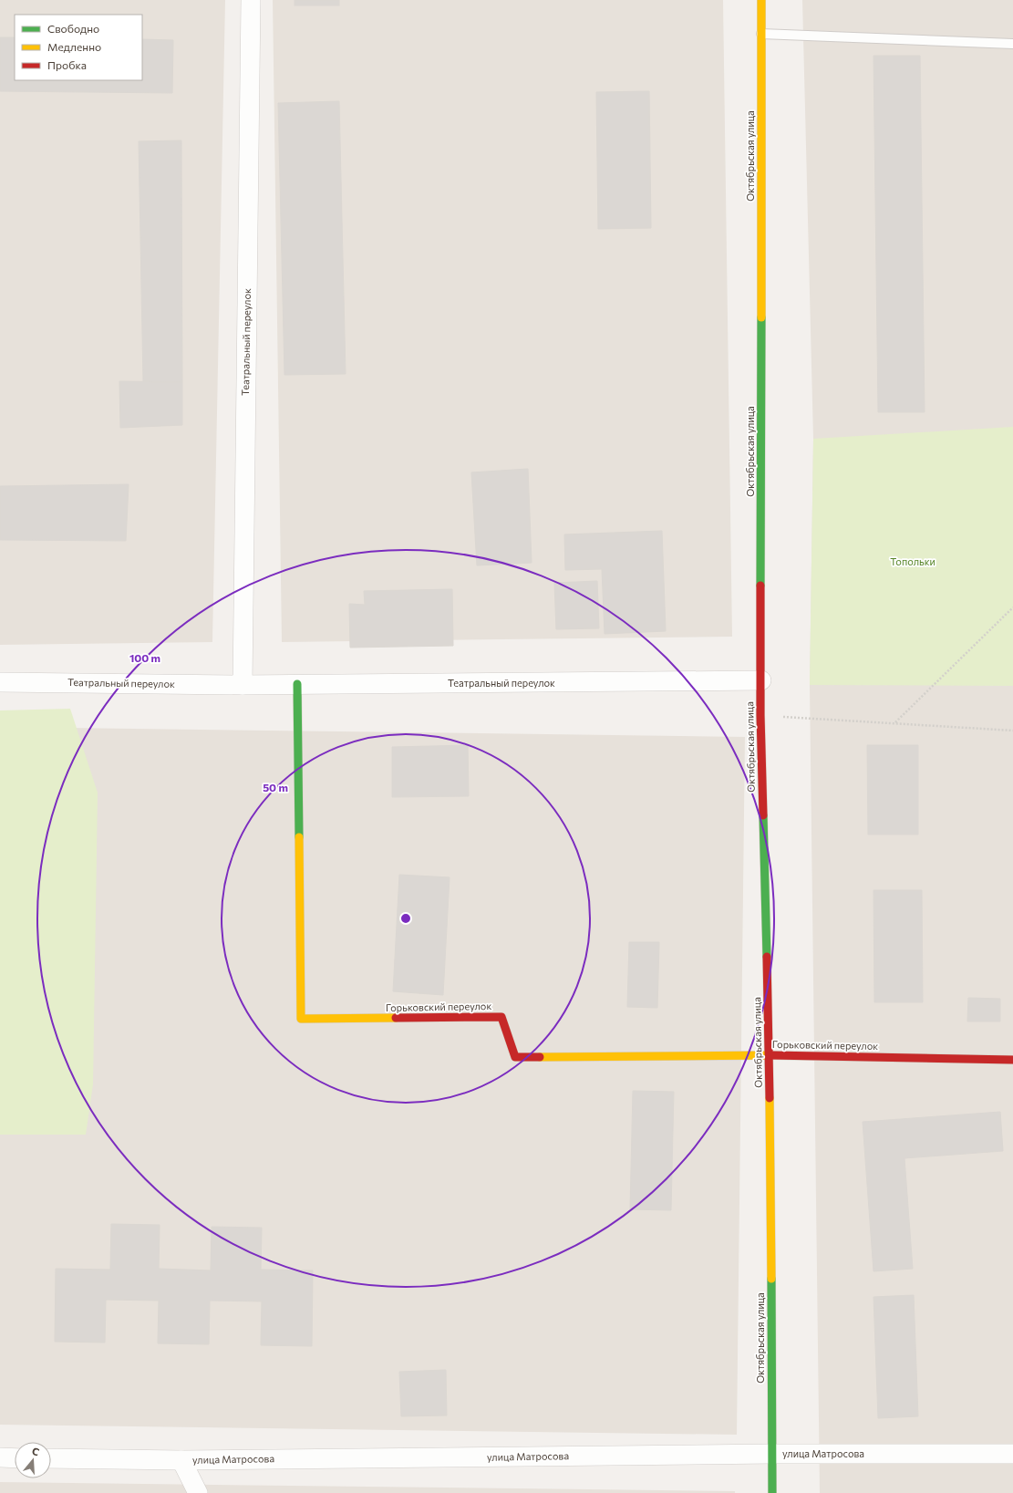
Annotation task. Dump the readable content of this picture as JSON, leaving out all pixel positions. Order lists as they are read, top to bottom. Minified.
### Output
{"streets":{"street":["Октябрьская улица","Театральный переулок","Горьковский переулок","улица Матросова"]},"crossings":[["Октябрьская улица","Театральный переулок"],["Октябрьская улица","Горьковский переулок"],["Октябрьская улица","улица Матросова"],["Театральный переулок","Горьковский переулок"]],"parks":["Топольки"],"legend":["Свободно","Медленно","Пробка"],"north":"top","rings":["100 m","50 m"]}
